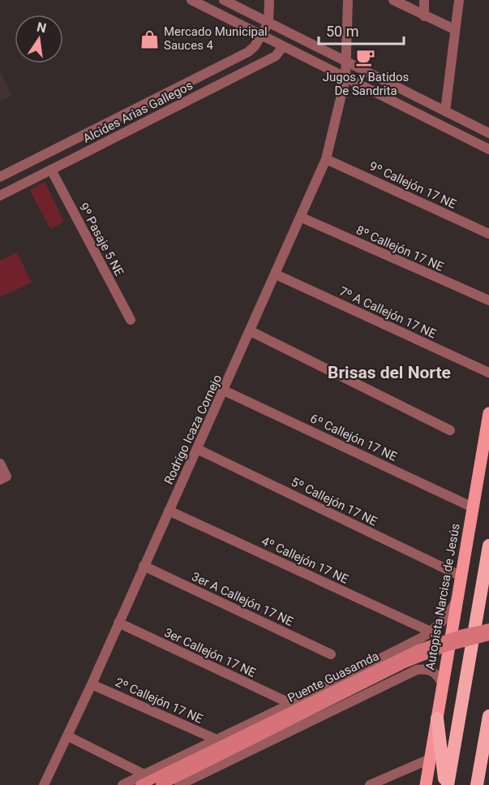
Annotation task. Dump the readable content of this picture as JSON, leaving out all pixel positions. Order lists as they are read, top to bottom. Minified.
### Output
{"streets":{"main road":["Autopista Narcisa de Jesús","Puente Guasamda"],"street":["Alcides Arias Gallegos","9º Callejón 17 NE","9º Pasaje 5 NE","8º Callejón 17 NE","7º A Callejón 17 NE","Rodrigo Icaza Cornejo","6º Callejón 17 NE","5º Callejón 17 NE","4º Callejón 17 NE","3er A Callejón 17 NE","3er Callejón 17 NE","2º Callejón 17 NE"]},"crossings":[["Alcides Arias Gallegos","9º Pasaje 5 NE"],["9º Callejón 17 NE","Rodrigo Icaza Cornejo"],["8º Callejón 17 NE","Rodrigo Icaza Cornejo"],["7º A Callejón 17 NE","Rodrigo Icaza Cornejo"],["Rodrigo Icaza Cornejo","6º Callejón 17 NE"],["Rodrigo Icaza Cornejo","5º Callejón 17 NE"],["Rodrigo Icaza Cornejo","4º Callejón 17 NE"],["Rodrigo Icaza Cornejo","3er A Callejón 17 NE"],["Rodrigo Icaza Cornejo","3er Callejón 17 NE"],["Rodrigo Icaza Cornejo","2º Callejón 17 NE"],["6º Callejón 17 NE","Autopista Narcisa de Jesús"],["5º Callejón 17 NE","Autopista Narcisa de Jesús"]],"districts":["Brisas del Norte"],"places":{"shop":["Mercado Municipal Sauces 4"],"cafe":["Jugos y Batidos De Sandrita"]},"scale_bar":"50 m","north":"top"}
